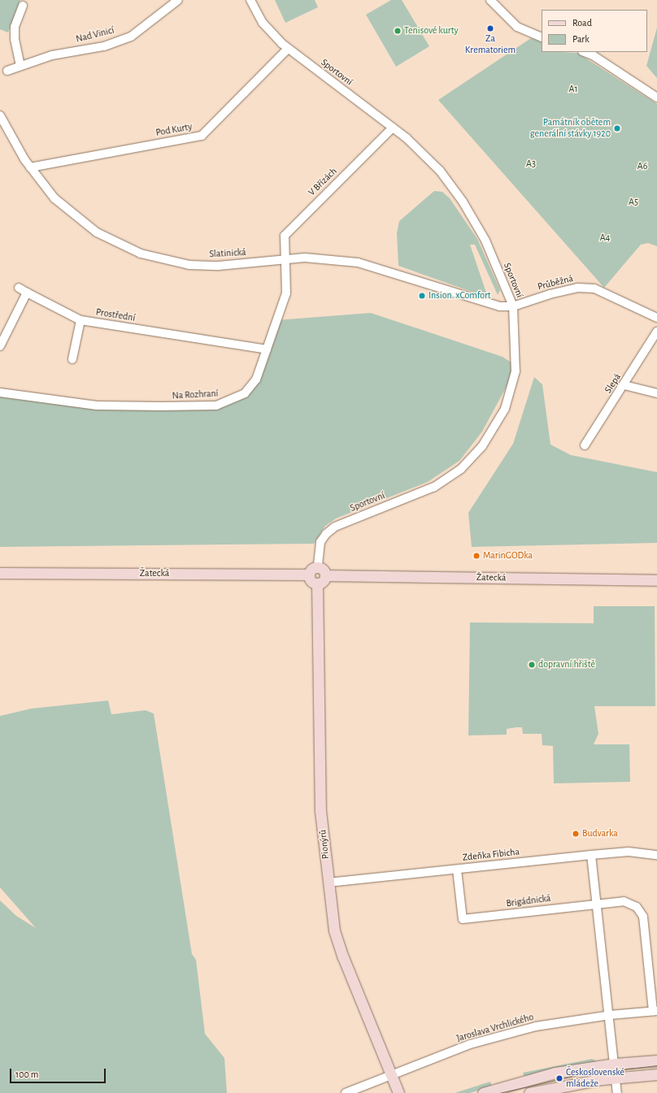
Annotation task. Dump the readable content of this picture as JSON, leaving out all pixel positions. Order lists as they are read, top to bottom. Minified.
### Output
{"streets":{"street":["Nad Vinicí","Sportovní","Pod Kurty","V Břízách","Slatinická","Průběžná","Prostřední","Slepá","Na Rozhraní","Žatecká","Pionýrů","Zdeňka Fibicha","Brigádnická","Jaroslava Vrchlického"]},"crossings":[["Sportovní","Pod Kurty"],["Sportovní","V Břízách"],["Sportovní","Slatinická"],["Sportovní","Průběžná"],["Sportovní","Žatecká"],["Sportovní","Pionýrů"],["Pod Kurty","Slatinická"],["V Břízách","Slatinická"],["V Břízách","Na Rozhraní"],["Slatinická","Průběžná"],["Slatinická","Na Rozhraní"],["Prostřední","Na Rozhraní"],["Žatecká","Pionýrů"],["Pionýrů","Zdeňka Fibicha"],["Pionýrů","Jaroslava Vrchlického"],["Zdeňka Fibicha","Brigádnická"],["Brigádnická","Jaroslava Vrchlického"]],"parks":["A1","A3","A6","A5","A4"],"places":["Za Krematoriem","Tenisové kurty","Památník obětem generální stávky 1920","Insion. xComfort","MarinGODka","dopravní hřiště","Budvarka","Československé mládeže"],"legend":["Road","Park"],"scale_bar":"100 m"}
